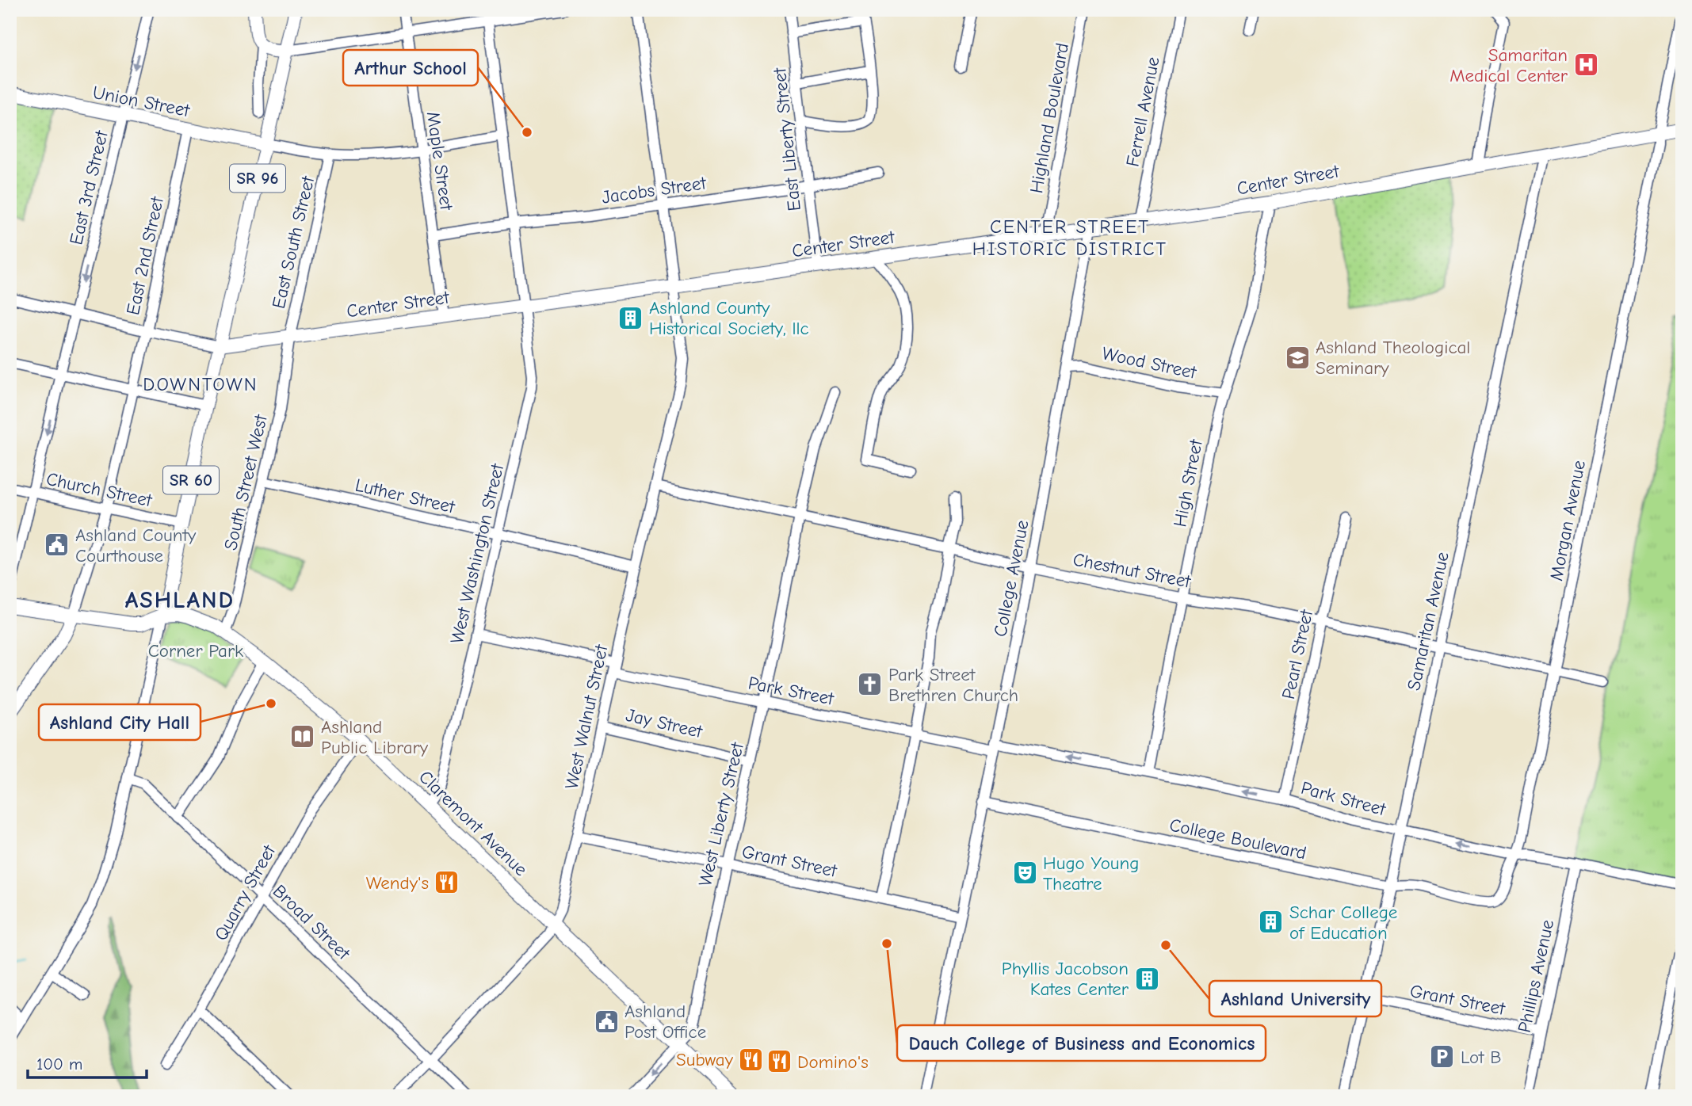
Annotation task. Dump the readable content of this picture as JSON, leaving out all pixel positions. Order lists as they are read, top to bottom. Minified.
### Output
{"streets":{"main road":["Union Street","SR 96","Center Street","SR 60","Claremont Avenue"],"street":["Ferrell Avenue","Highland Boulevard","East Liberty Street","Maple Street","East 3rd Street","Jacobs Street","East South Street","East 2nd Street","Wood Street","South Street West","High Street","Church Street","Luther Street","Morgan Avenue","West Washington Street","Chestnut Street","College Avenue","Samaritan Avenue","Pearl Street","Park Street","West Walnut Street","Jay Street","West Liberty Street","College Boulevard","Grant Street","Quarry Street","Broad Street","Phillips Avenue"]},"crossings":[["Union Street","SR 96"],["Union Street","East 3rd Street"],["Union Street","East 2nd Street"],["Ferrell Avenue","Center Street"],["Highland Boulevard","Center Street"],["East Liberty Street","Center Street"],["East Liberty Street","Jacobs Street"],["Maple Street","Center Street"],["Maple Street","Jacobs Street"],["SR 96","Center Street"],["SR 96","SR 60"],["Center Street","East 3rd Street"],["Center Street","East South Street"],["Center Street","East 2nd Street"],["Center Street","SR 60"],["Center Street","South Street West"],["Center Street","High Street"],["Center Street","Morgan Avenue"],["Center Street","West Washington Street"],["Center Street","College Avenue"],["Center Street","Samaritan Avenue"],["Center Street","West Walnut Street"],["East 3rd Street","Church Street"],["Jacobs Street","West Washington Street"],["Jacobs Street","West Walnut Street"],["East South Street","South Street West"],["East 2nd Street","Church Street"],["Wood Street","High Street"],["Wood Street","College Avenue"],["SR 60","Church Street"],["SR 60","Claremont Avenue"],["South Street West","Luther Street"],["South Street West","Claremont Avenue"],["High Street","Chestnut Street"],["High Street","Park Street"],["Luther Street","West Washington Street"],["Luther Street","West Walnut Street"],["Morgan Avenue","Chestnut Street"],["Morgan Avenue","Park Street"],["Morgan Avenue","College Boulevard"],["West Washington Street","Park Street"],["West Washington Street","Claremont Avenue"],["Chestnut Street","College Avenue"],["Chestnut Street","Samaritan Avenue"],["Chestnut Street","Pearl Street"],["Chestnut Street","West Walnut Street"],["Chestnut Street","West Liberty Street"],["College Avenue","Park Street"],["College Avenue","College Boulevard"],["College Avenue","Grant Street"],["Samaritan Avenue","Park Street"],["Samaritan Avenue","College Boulevard"],["Samaritan Avenue","Grant Street"],["Pearl Street","Park Street"],["Park Street","West Walnut Street"],["Park Street","West Liberty Street"],["Park Street","Phillips Avenue"],["West Walnut Street","Jay Street"],["West Walnut Street","Claremont Avenue"],["West Walnut Street","Grant Street"],["West Walnut Street","Broad Street"],["Jay Street","West Liberty Street"],["West Liberty Street","Claremont Avenue"],["West Liberty Street","Grant Street"],["Claremont Avenue","Quarry Street"],["Grant Street","Phillips Avenue"],["Quarry Street","Broad Street"]],"one_way":["East 3rd Street"],"districts":["CENTER STREET HISTORIC DISTRICT","DOWNTOWN","ASHLAND"],"parks":["Corner Park"],"places":{"hospital":["Samaritan Medical Center"],"other":["Arthur School","Ashland City Hall","Dauch College of Business and Economics","Ashland University"],"building":["Ashland County Historical Society, llc","Schar College of Education","Phyllis Jacobson Kates Center"],"school or university":["Ashland Theological Seminary"],"public building":["Ashland County Courthouse","Ashland Post Office"],"church":["Park Street Brethren Church"],"library":["Ashland Public Library"],"theatre":["Hugo Young Theatre"],"restaurant":["Wendy's","Subway","Domino's"],"parking":["Lot B"]},"scale_bar":"100 m"}
